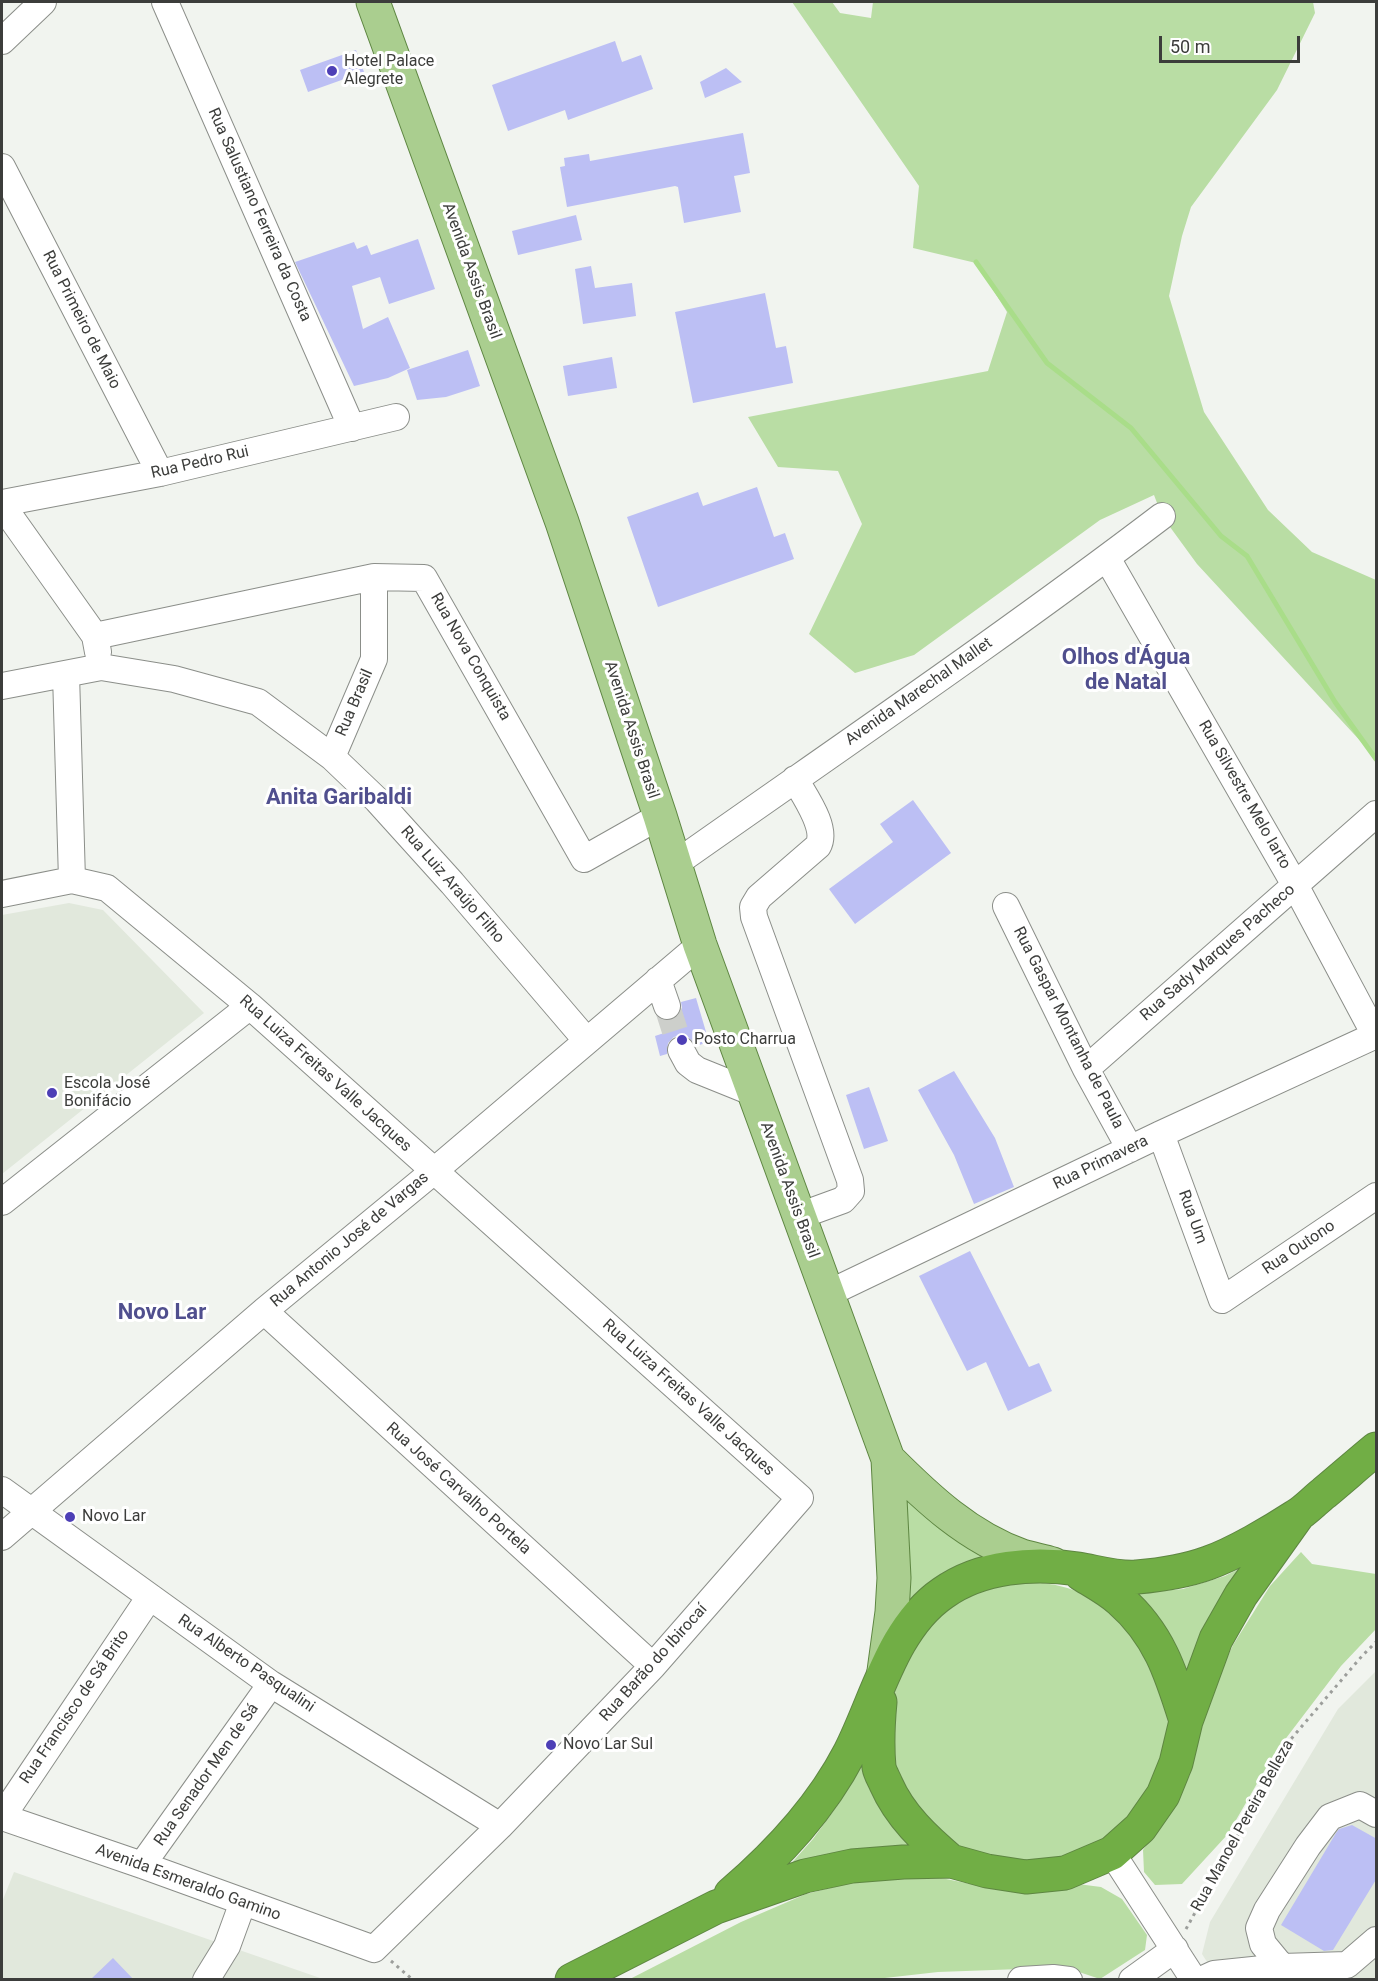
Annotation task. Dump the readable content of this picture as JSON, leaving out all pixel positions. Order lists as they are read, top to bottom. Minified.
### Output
{"streets":{"main road":["Avenida Assis Brasil"],"street":["Rua Salustiano Ferreira da Costa","Rua Primeiro de Maio","Rua Pedro Rui","Rua Nova Conquista","Avenida Marechal Mallet","Rua Brasil","Rua Silvestre Melo Iarto","Rua Luiz Araújo Filho","Rua Sady Marques Pacheco","Rua Gaspar Montanha de Paula","Rua Luiza Freitas Valle Jacques","Rua Primavera","Rua Um","Rua Antonio José de Vargas","Rua Outono","Rua José Carvalho Portela","Rua Barão do Ibirocaí","Rua Alberto Pasqualini","Rua Francisco de Sá Brito","Rua Senador Men de Sá","Avenida Esmeraldo Gamino"],"path":["Rua Manoel Pereira Belleza"]},"crossings":[["Rua Salustiano Ferreira da Costa","Rua Pedro Rui"],["Avenida Assis Brasil","Rua Nova Conquista"],["Avenida Assis Brasil","Avenida Marechal Mallet"],["Avenida Assis Brasil","Rua Primavera"],["Avenida Assis Brasil","Rua Antonio José de Vargas"],["Rua Primeiro de Maio","Rua Pedro Rui"],["Rua Nova Conquista","Rua Brasil"],["Avenida Marechal Mallet","Rua Silvestre Melo Iarto"],["Rua Brasil","Rua Luiz Araújo Filho"],["Rua Silvestre Melo Iarto","Rua Sady Marques Pacheco"],["Rua Silvestre Melo Iarto","Rua Primavera"],["Rua Luiz Araújo Filho","Rua Antonio José de Vargas"],["Rua Sady Marques Pacheco","Rua Gaspar Montanha de Paula"],["Rua Gaspar Montanha de Paula","Rua Primavera"],["Rua Luiza Freitas Valle Jacques","Rua Antonio José de Vargas"],["Rua Luiza Freitas Valle Jacques","Rua Barão do Ibirocaí"],["Rua Primavera","Rua Um"],["Rua Um","Rua Outono"],["Rua Antonio José de Vargas","Rua José Carvalho Portela"],["Rua Antonio José de Vargas","Rua Alberto Pasqualini"],["Rua José Carvalho Portela","Rua Barão do Ibirocaí"],["Rua Barão do Ibirocaí","Rua Alberto Pasqualini"],["Rua Barão do Ibirocaí","Avenida Esmeraldo Gamino"],["Rua Alberto Pasqualini","Rua Francisco de Sá Brito"],["Rua Alberto Pasqualini","Rua Senador Men de Sá"],["Rua Francisco de Sá Brito","Avenida Esmeraldo Gamino"],["Rua Senador Men de Sá","Avenida Esmeraldo Gamino"]],"districts":["Olhos d'Água de Natal","Anita Garibaldi","Novo Lar"],"places":["Hotel Palace Alegrete","Posto Charrua","Escola José Bonifácio","Novo Lar","Novo Lar Sul"],"scale_bar":"50 m"}
